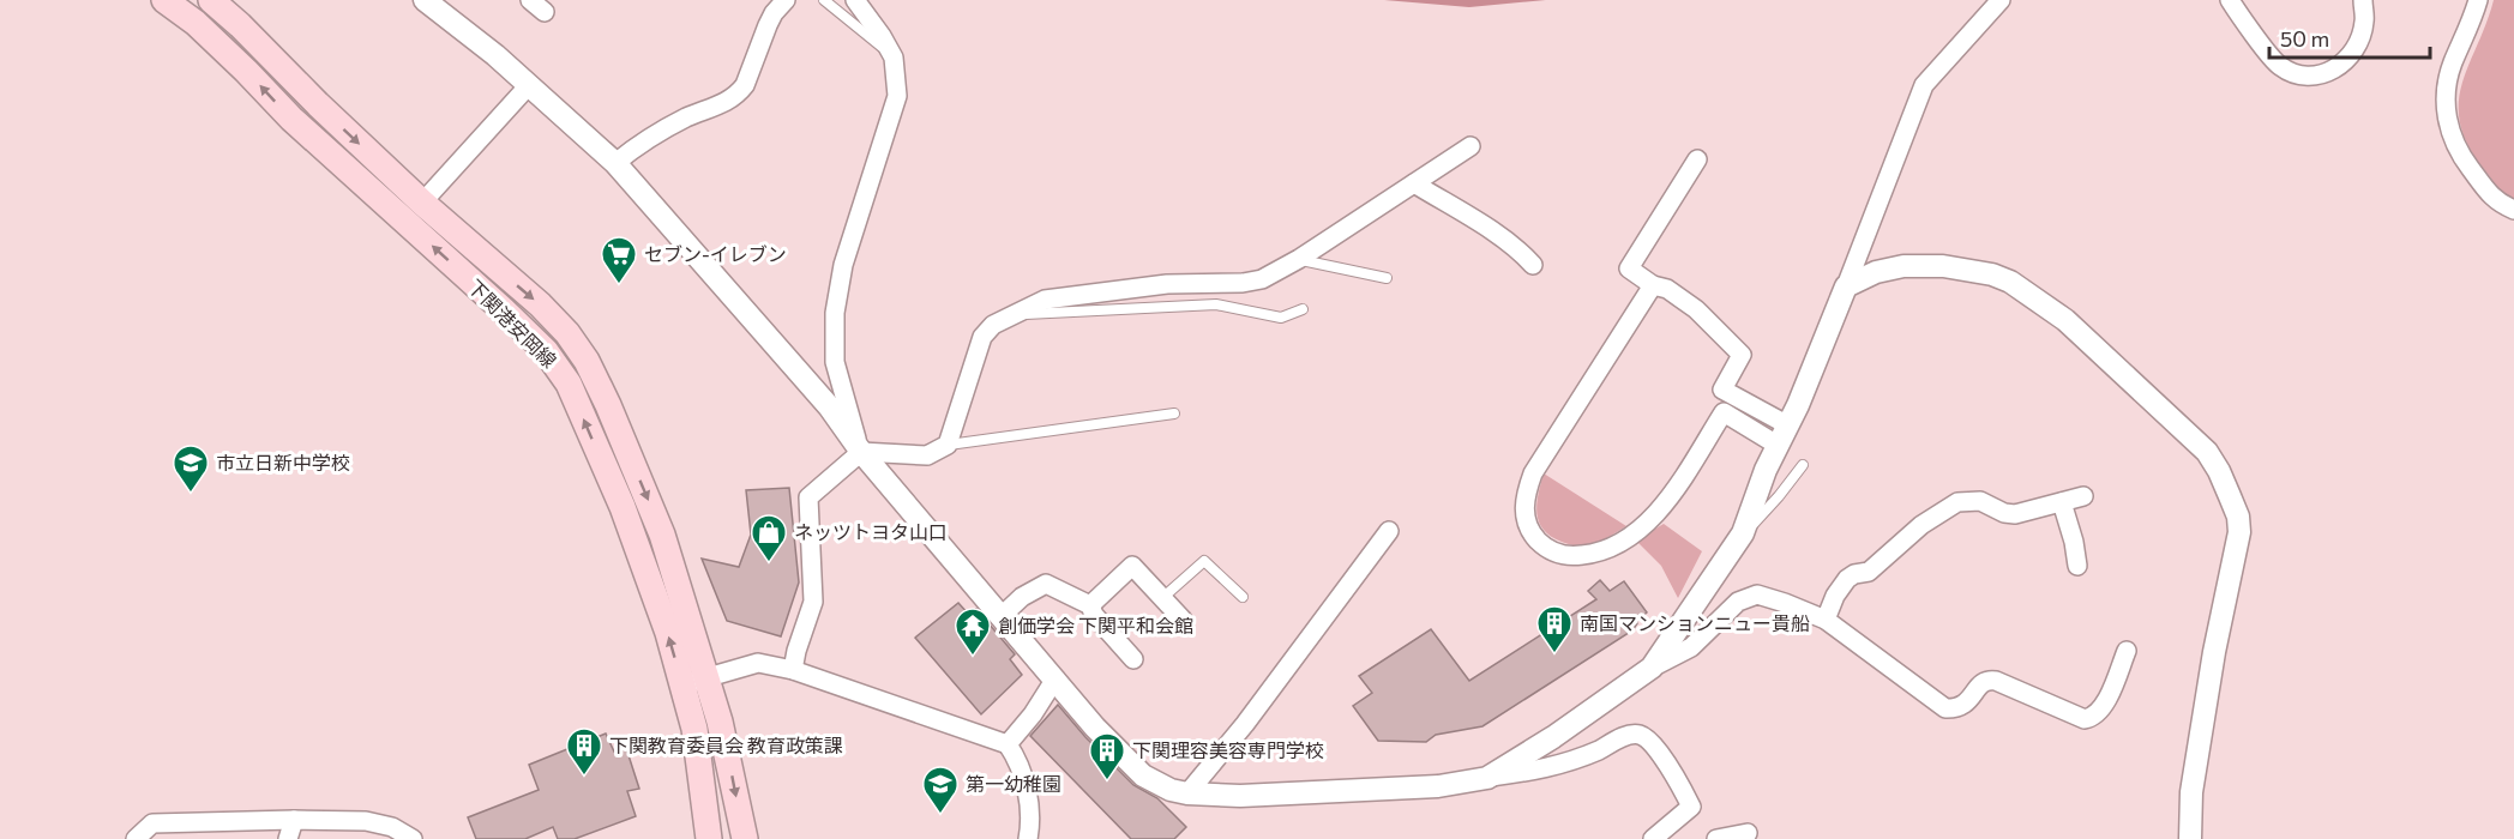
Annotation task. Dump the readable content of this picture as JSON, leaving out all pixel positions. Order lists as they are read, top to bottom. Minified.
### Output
{"streets":{"main road":["下関港安岡線"]},"places":{"supermarket":["セブン-イレブン"],"school or university":["市立日新中学校","第一幼稚園"],"shop":["ネッツトヨタ山口"],"building":["南国マンションニュー貴船","下関教育委員会 教育政策課","下関理容美容専門学校"],"temple":["創価学会 下関平和会館"]},"scale_bar":"50 m"}
